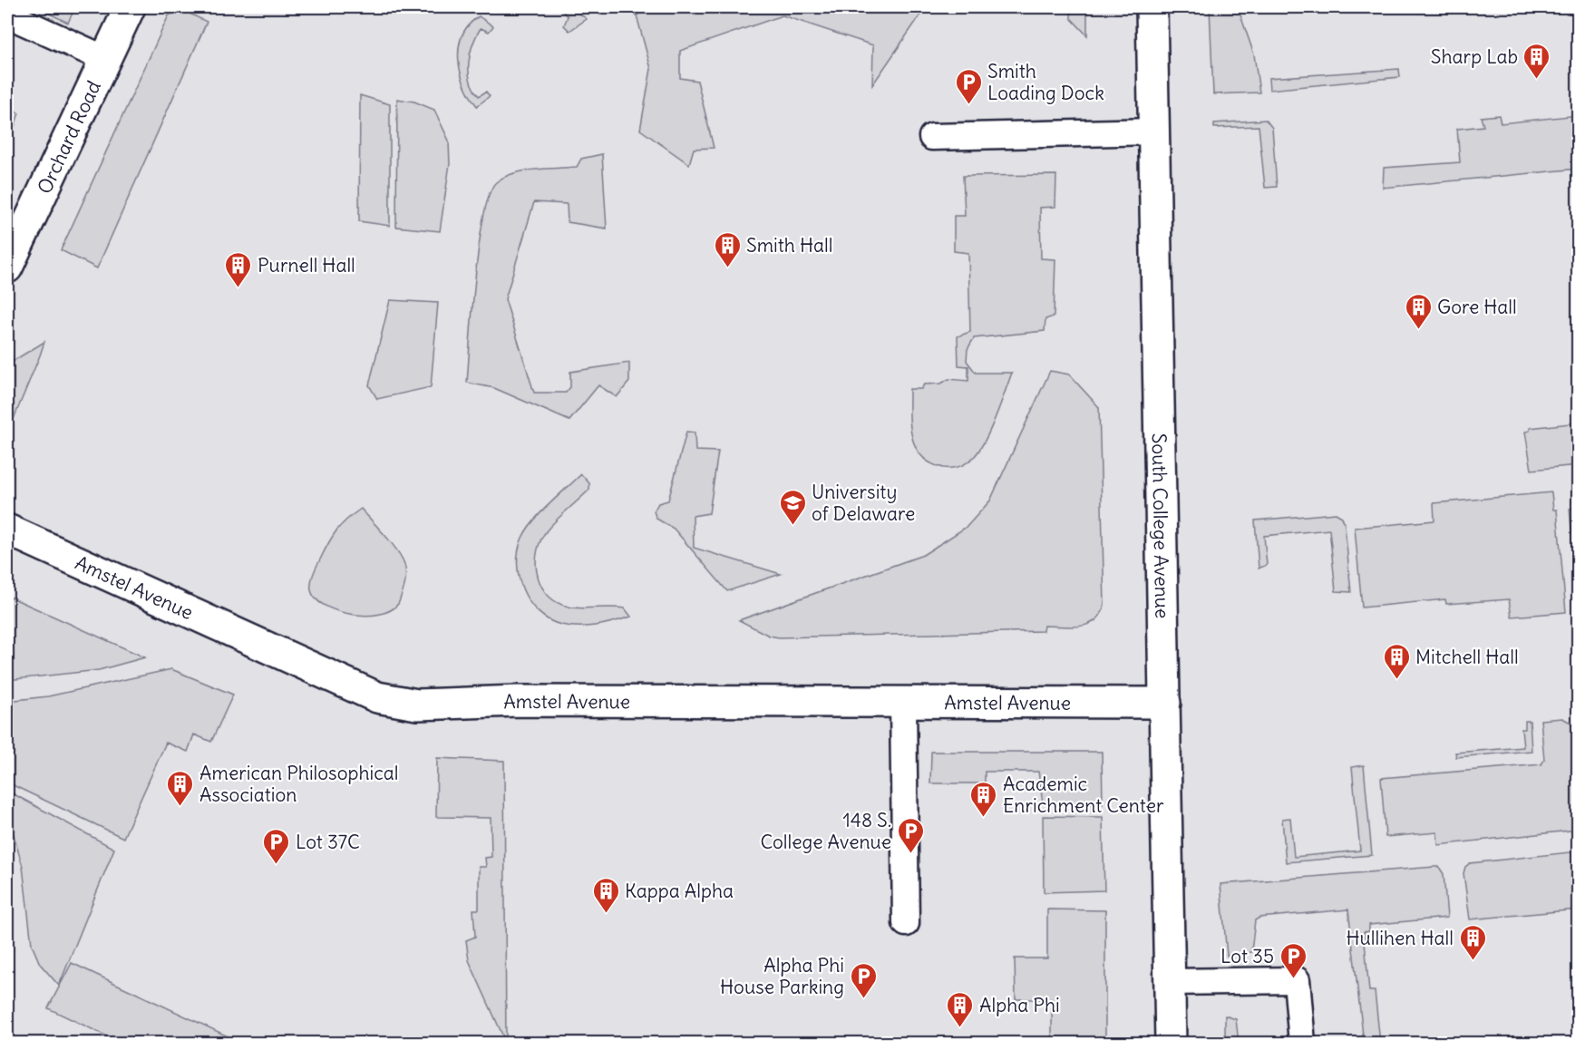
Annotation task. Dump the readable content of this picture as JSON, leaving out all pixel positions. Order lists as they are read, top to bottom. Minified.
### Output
{"streets":{"street":["Orchard Road","South College Avenue","Amstel Avenue"]},"crossings":[["South College Avenue","Amstel Avenue"]],"places":{"building":["Sharp Lab","Smith Hall","Purnell Hall","Gore Hall","Mitchell Hall","American Philosophical Association","Academic Enrichment Center","Kappa Alpha","Hullihen Hall","Alpha Phi"],"parking":["Smith Loading Dock","148 S. College Avenue","Lot 37C","Lot 35","Alpha Phi House Parking"],"school or university":["University of Delaware"]}}
